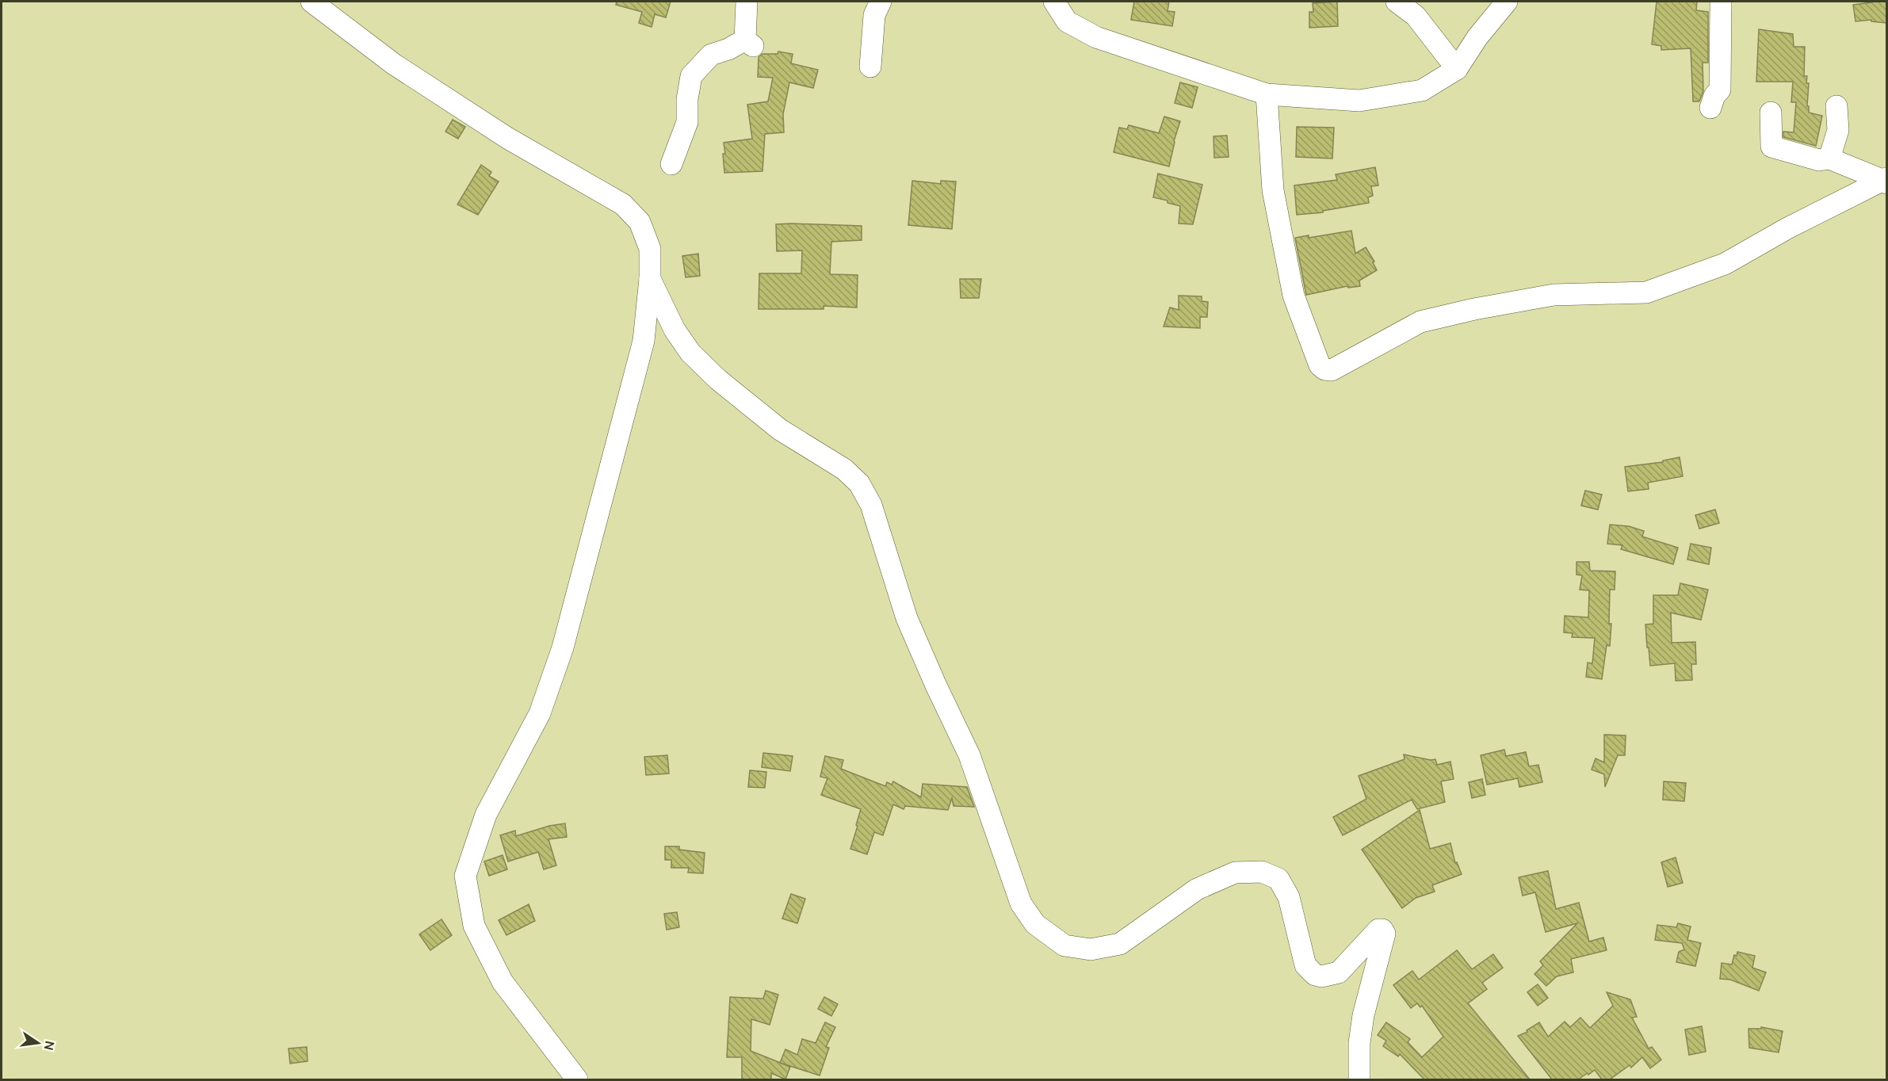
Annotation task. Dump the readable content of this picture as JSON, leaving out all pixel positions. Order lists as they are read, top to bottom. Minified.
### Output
{"north":"right"}
